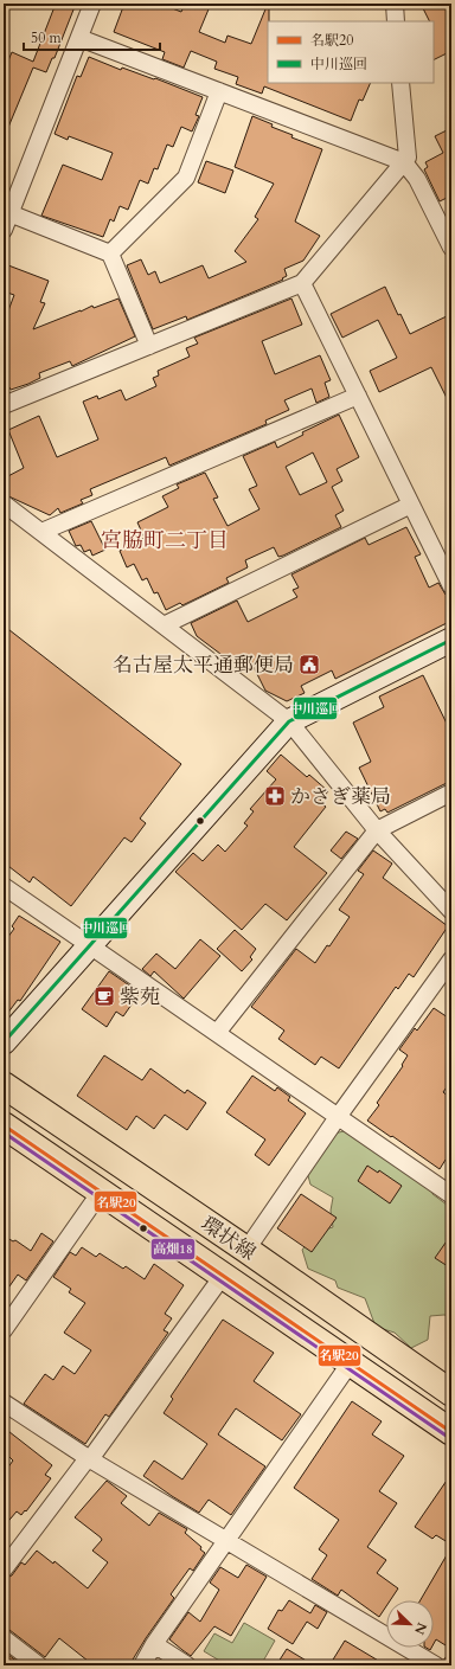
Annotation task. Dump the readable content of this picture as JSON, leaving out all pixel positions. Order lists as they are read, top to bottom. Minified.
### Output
{"streets":{"main road":["環状線"]},"districts":["宮脇町二丁目"],"places":{"public building":["名古屋太平通郵便局"],"pharmacy":["かさぎ薬局"],"cafe":["紫苑"]},"lines":["transit line 中川巡回","transit line 名駅20","transit line 高畑18"],"legend":["名駅20","中川巡回"],"scale_bar":"50 m","north":"bottom right"}
